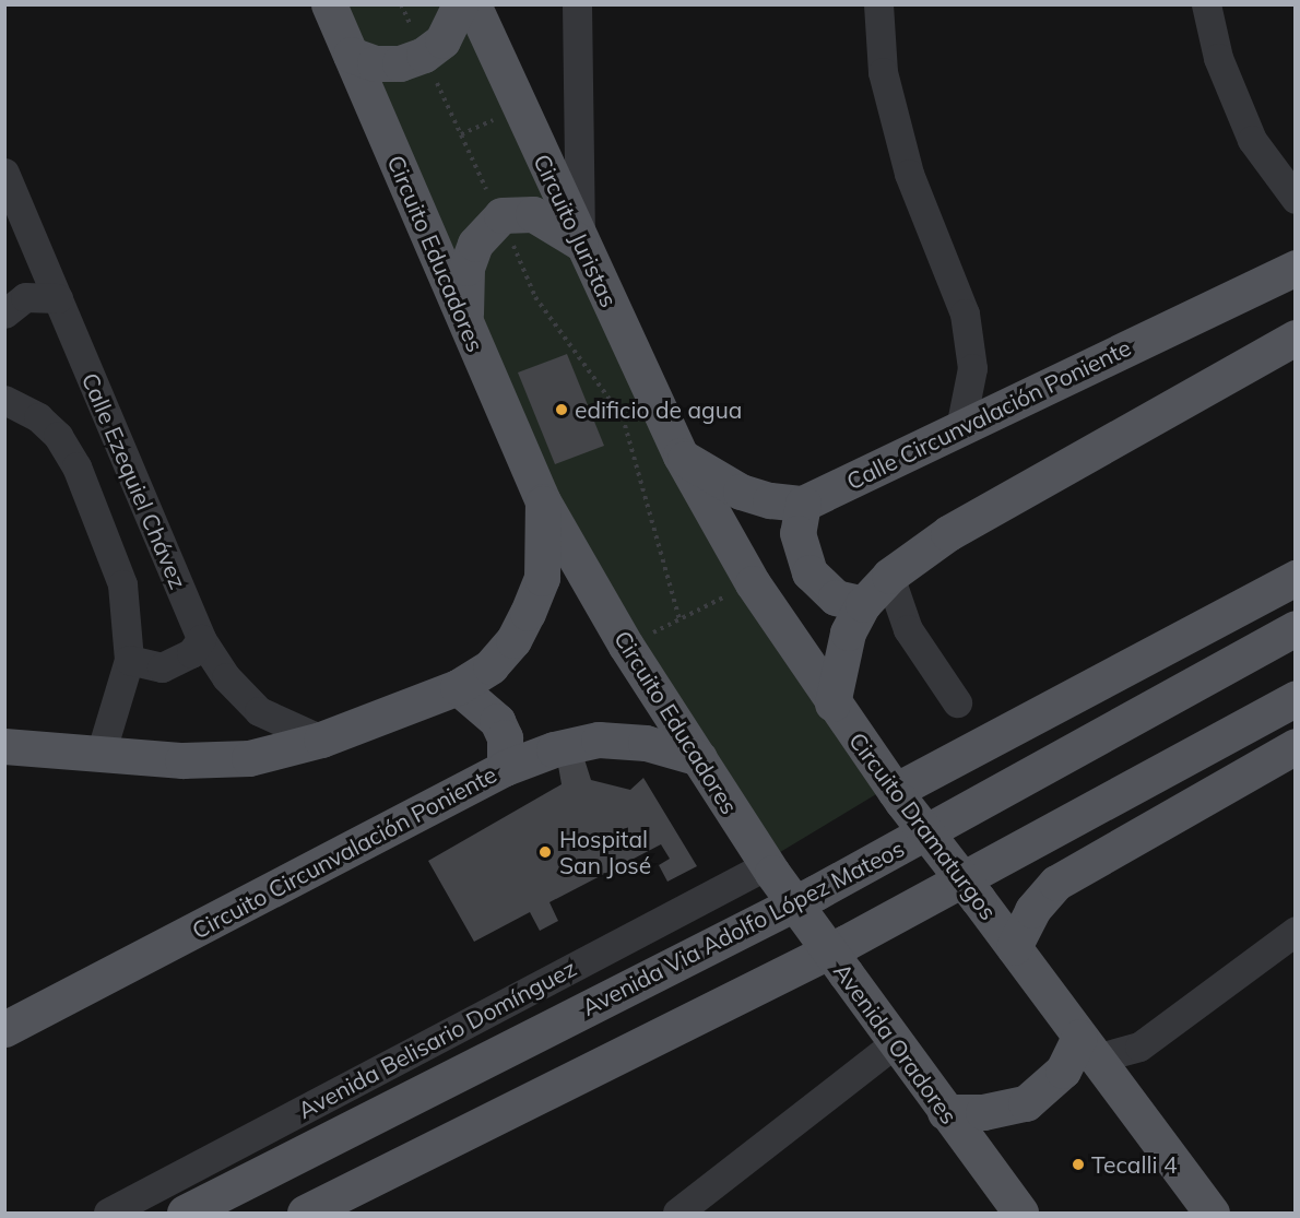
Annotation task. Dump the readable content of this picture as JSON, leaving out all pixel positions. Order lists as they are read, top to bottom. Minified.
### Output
{"streets":{"main road":["Circuito Juristas","Circuito Educadores","Calle Circunvalación Poniente","Circuito Dramaturgos","Circuito Circunvalación Poniente","Avenida Via Adolfo López Mateos","Avenida Oradores"],"street":["Calle Ezequiel Chávez","Avenida Belisario Domínguez"]},"crossings":[["Circuito Juristas","Calle Circunvalación Poniente"],["Circuito Juristas","Circuito Dramaturgos"],["Circuito Educadores","Calle Ezequiel Chávez"],["Circuito Educadores","Circuito Circunvalación Poniente"],["Circuito Educadores","Avenida Belisario Domínguez"],["Circuito Educadores","Avenida Oradores"],["Calle Circunvalación Poniente","Circuito Dramaturgos"],["Avenida Belisario Domínguez","Avenida Oradores"]],"places":["edificio de agua","Hospital San José","Tecalli 4"]}
